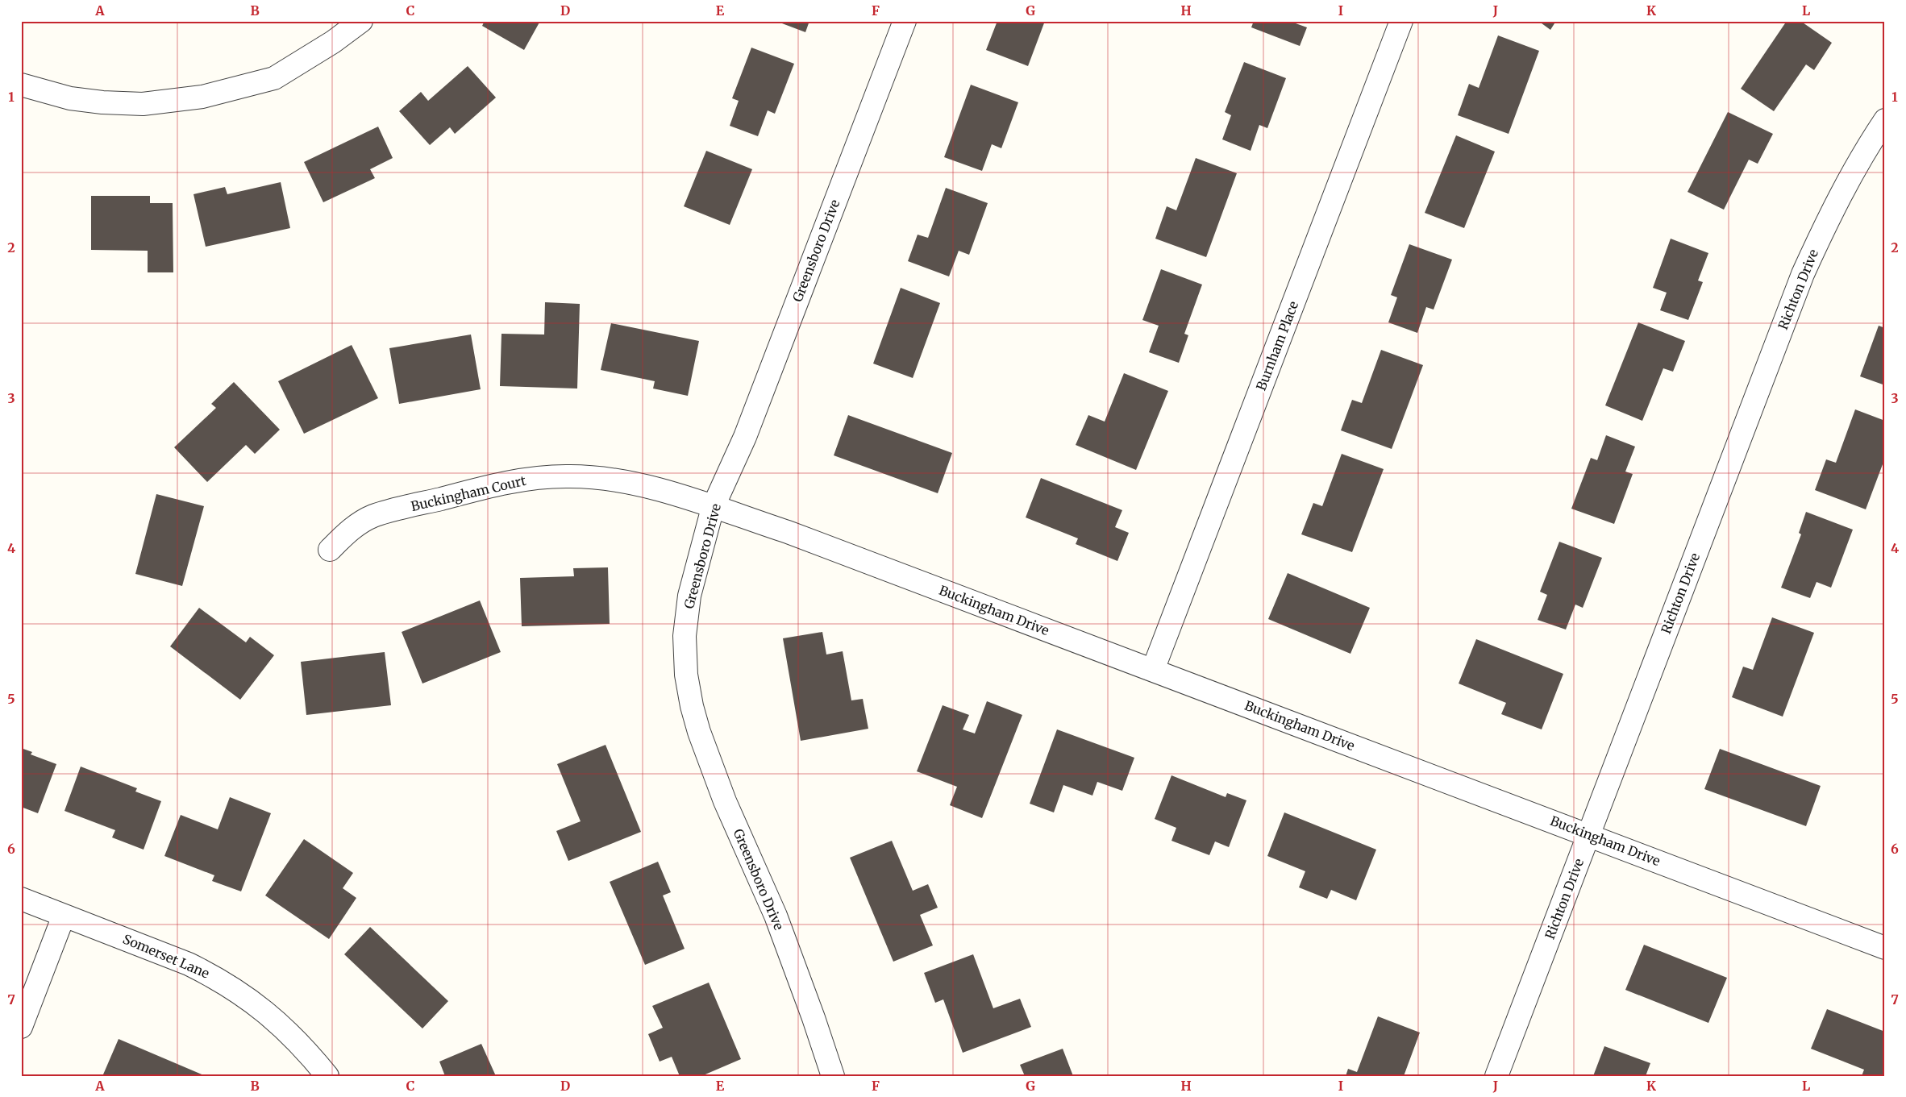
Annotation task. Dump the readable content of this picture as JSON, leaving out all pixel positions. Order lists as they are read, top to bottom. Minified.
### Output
{"streets":{"street":["Greensboro Drive","Richton Drive","Burnham Place","Buckingham Court","Buckingham Drive","Somerset Lane"]},"crossings":[["Greensboro Drive","Buckingham Court"],["Greensboro Drive","Buckingham Drive"],["Richton Drive","Buckingham Drive"],["Burnham Place","Buckingham Drive"],["Buckingham Court","Buckingham Drive"]],"grid":{"columns":["A","B","C","D","E","F","G","H","I","J","K","L"],"rows":["1","2","3","4","5","6","7"]}}
